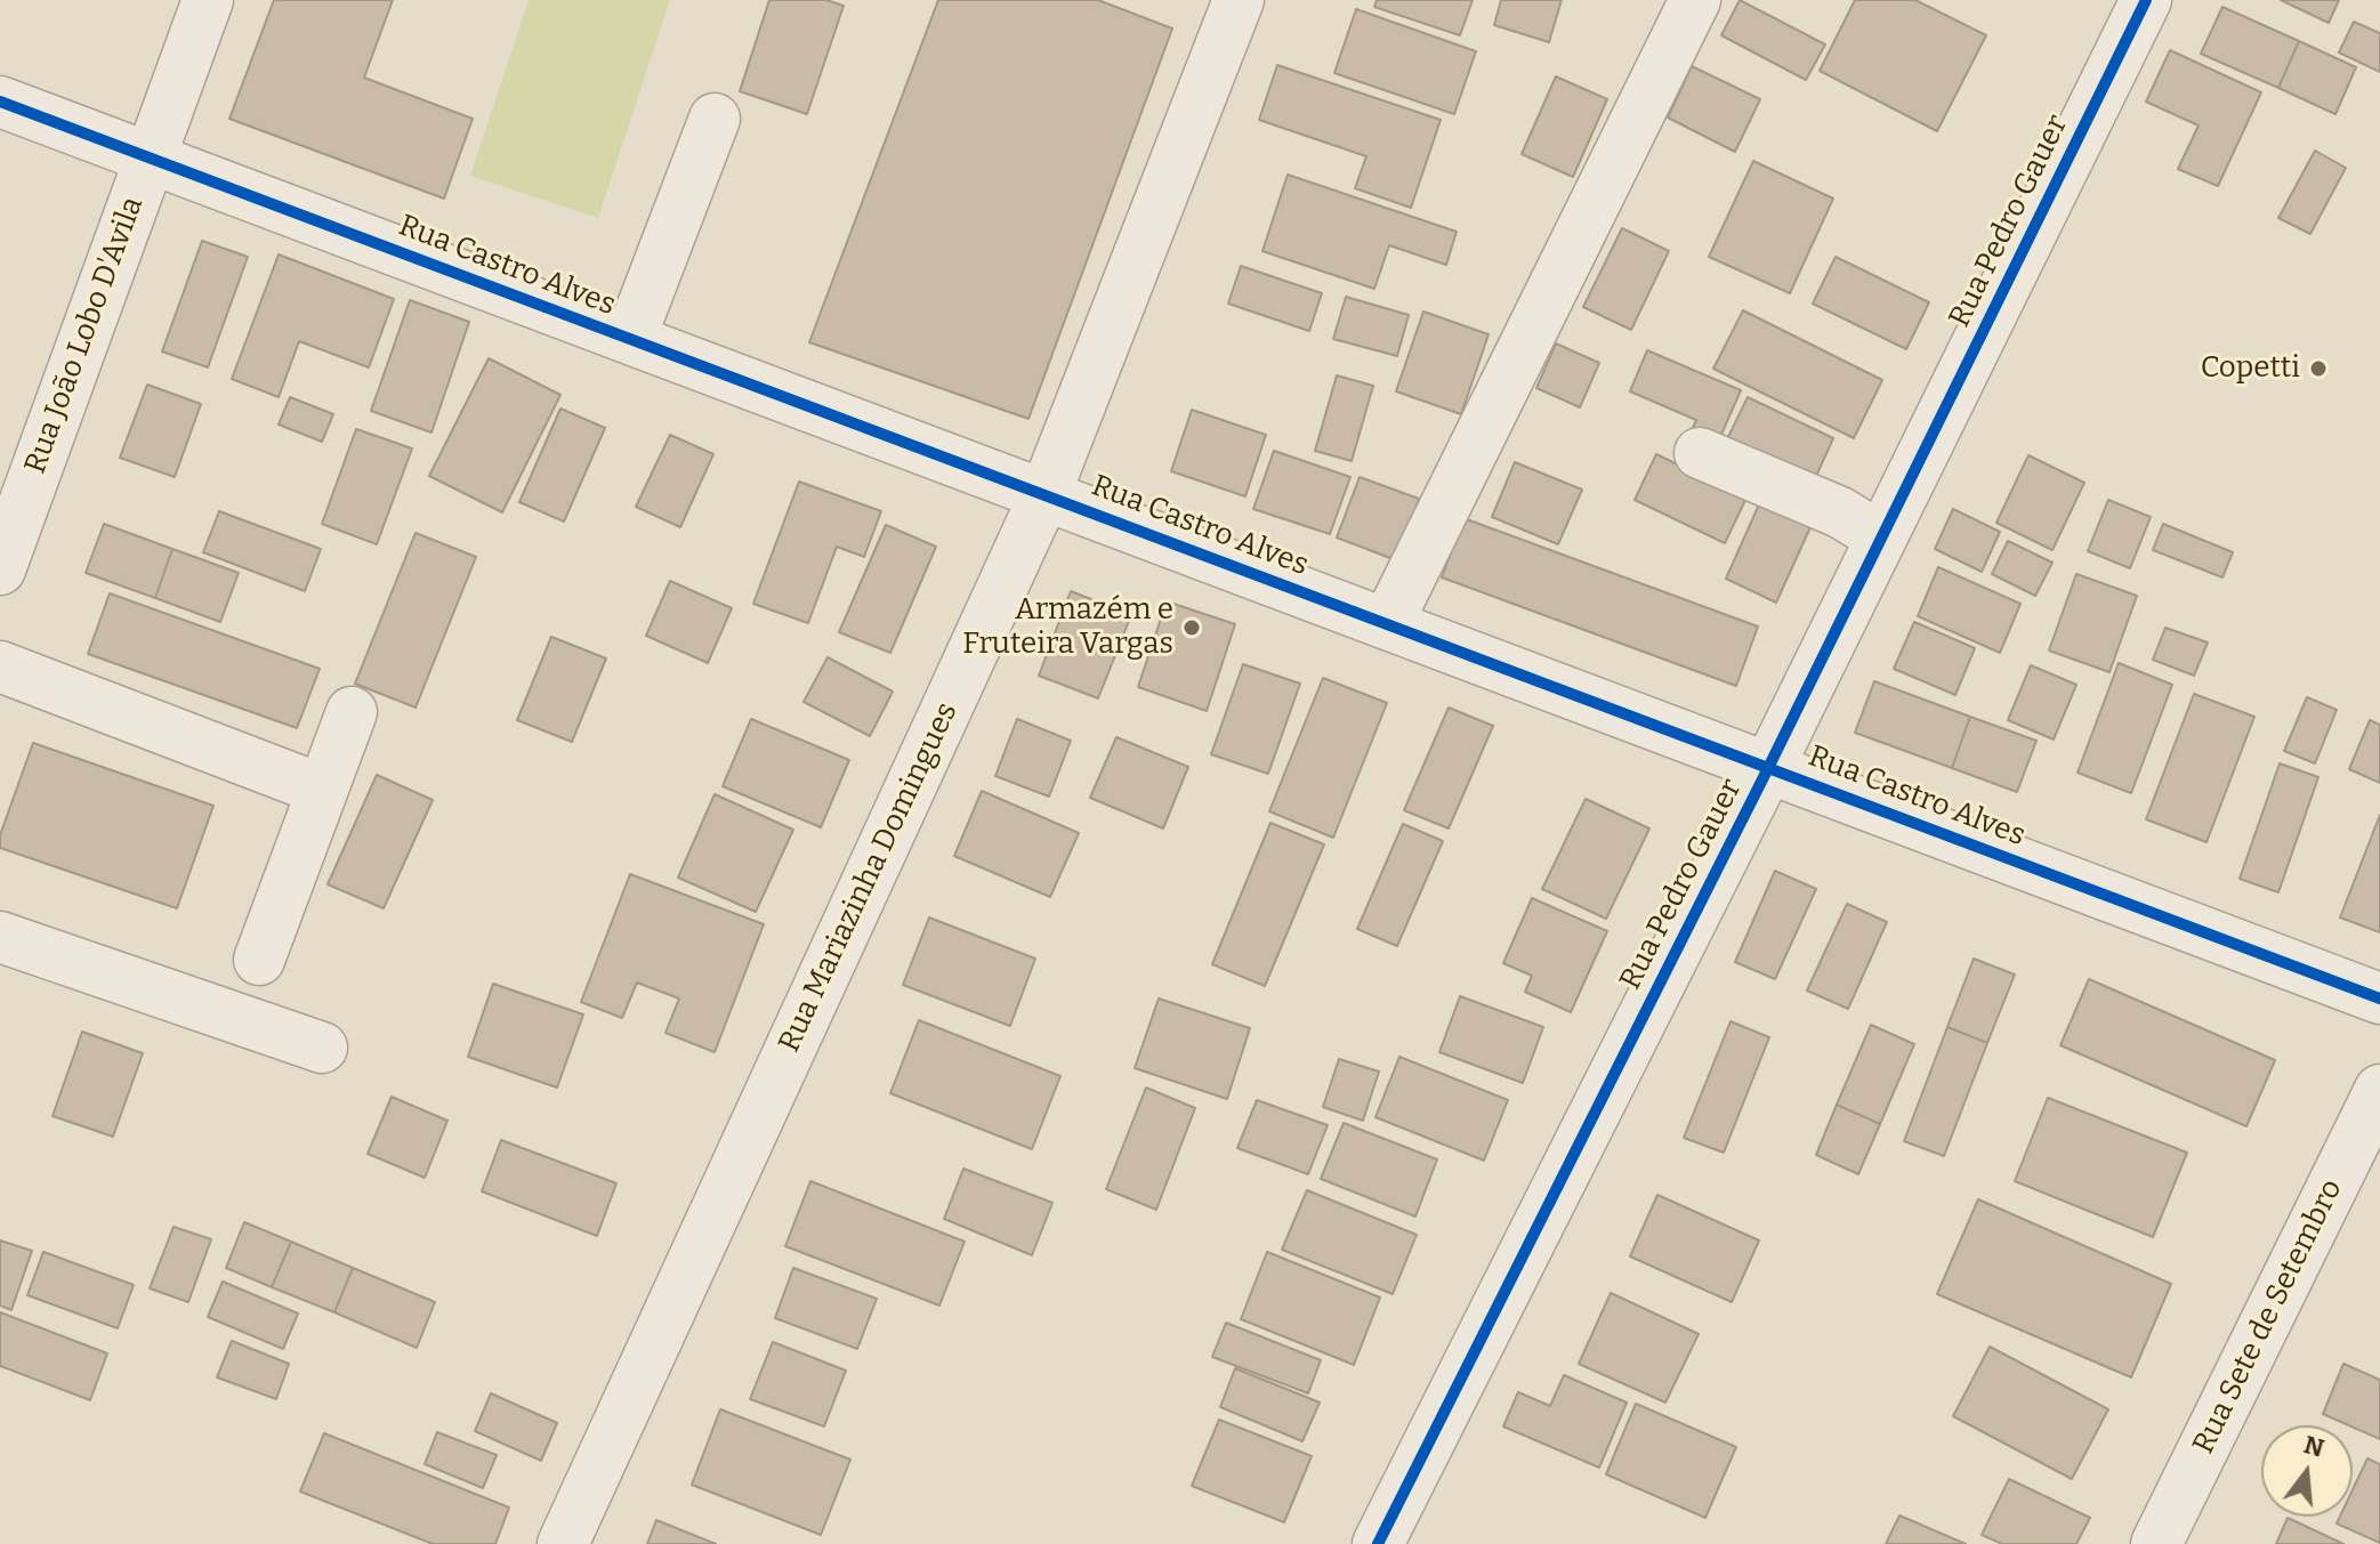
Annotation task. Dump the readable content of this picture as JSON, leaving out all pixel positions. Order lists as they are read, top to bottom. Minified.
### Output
{"streets":{"street":["Rua Pedro Gauer","Rua Castro Alves","Rua João Lobo D'Avila","Rua Mariazinha Domingues","Rua Sete de Setembro"]},"crossings":[["Rua Pedro Gauer","Rua Castro Alves"],["Rua Castro Alves","Rua João Lobo D'Avila"],["Rua Castro Alves","Rua Mariazinha Domingues"]],"places":["Copetti","Armazém e Fruteira Vargas"],"north":"top"}
